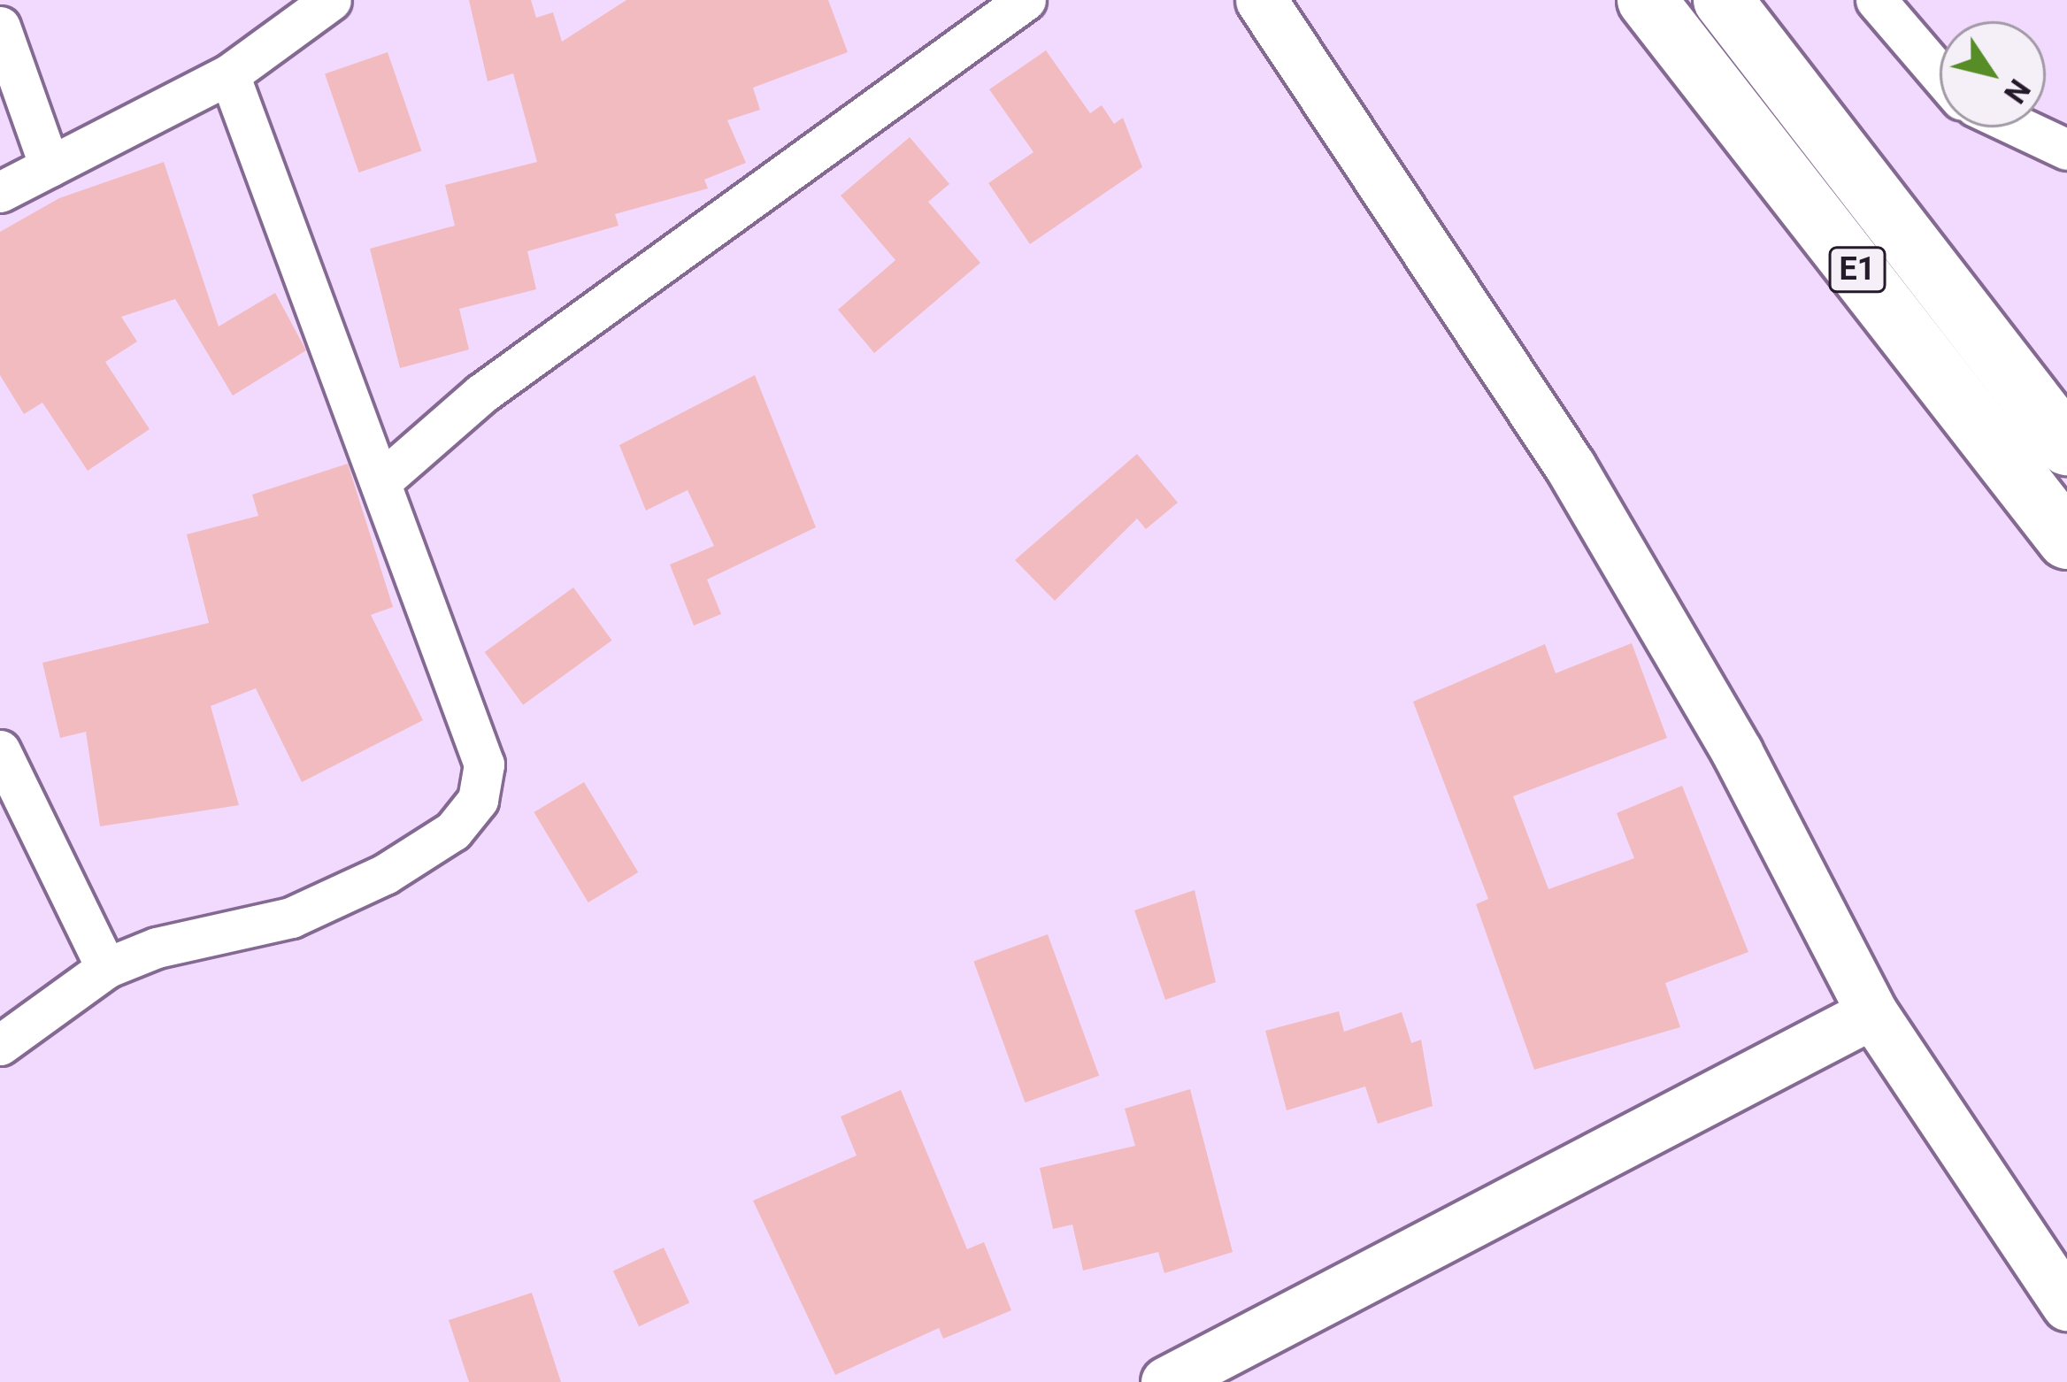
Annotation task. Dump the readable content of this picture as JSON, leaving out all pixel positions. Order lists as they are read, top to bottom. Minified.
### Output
{"streets":{"highway":["E1"]},"north":"bottom right"}
